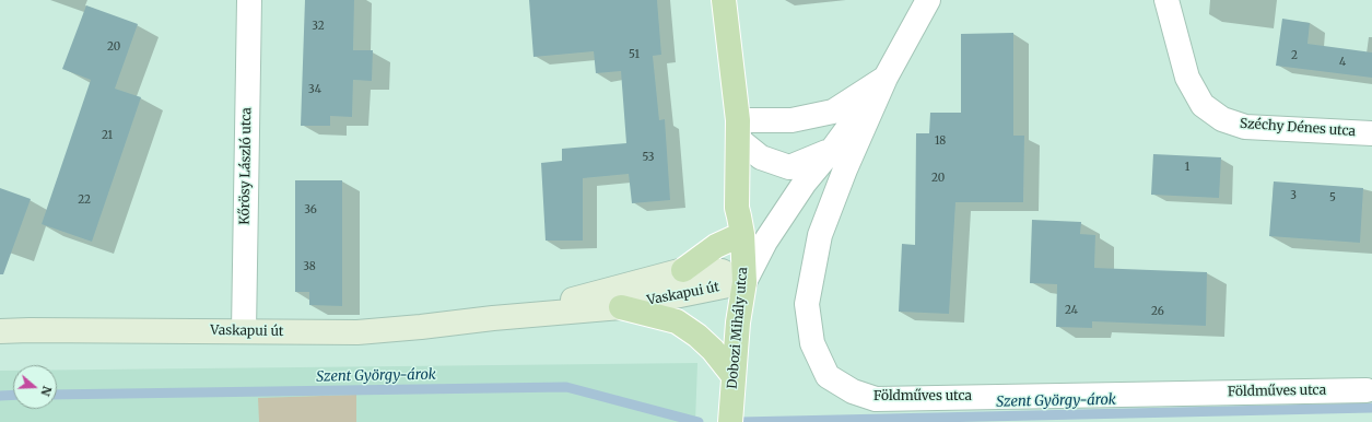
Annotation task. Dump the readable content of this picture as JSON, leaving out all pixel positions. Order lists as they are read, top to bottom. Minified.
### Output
{"streets":{"main road":["Vaskapui út","Dobozi Mihály utca"],"street":["Széchy Dénes utca","Kőrösy László utca","Földműves utca"]},"crossings":[["Kőrösy László utca","Vaskapui út"],["Vaskapui út","Dobozi Mihály utca"],["Vaskapui út","Földműves utca"],["Dobozi Mihály utca","Földműves utca"]],"water":["Szent György-árok"],"house_numbers":["32","20","51","2","4","34","21","18","53","1","20","3","5","22","36","38","24","26"],"north":"right"}
